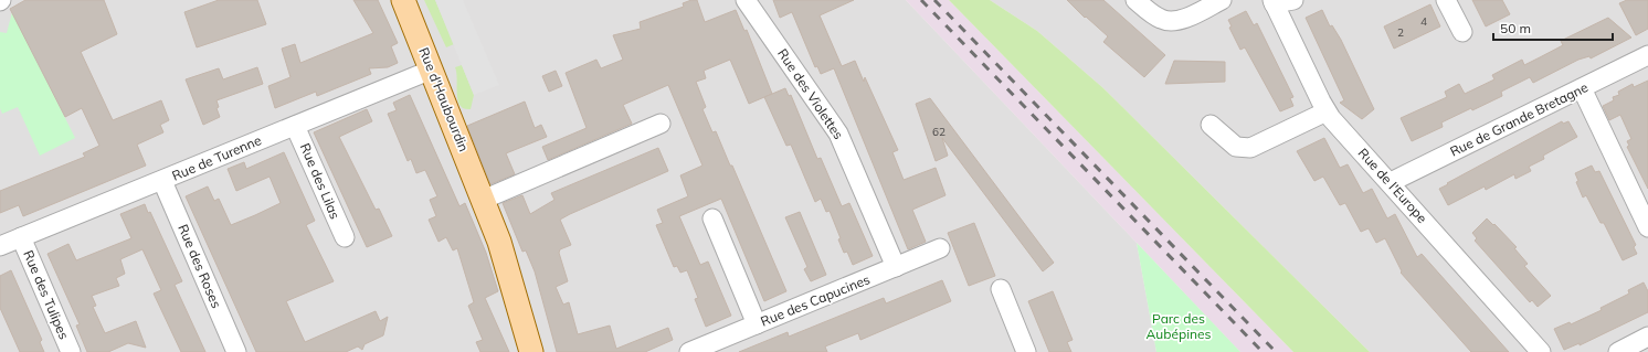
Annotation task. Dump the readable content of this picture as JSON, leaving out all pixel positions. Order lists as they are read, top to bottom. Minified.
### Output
{"streets":{"main road":["Rue d'Haubourdin"],"street":["Rue des Violettes","Rue de Grande Bretagne","Rue de Turenne","Rue des Lilas","Rue de l'Europe","Rue des Roses","Rue des Tulipes","Rue des Capucines"]},"crossings":[["Rue des Violettes","Rue des Capucines"],["Rue d'Haubourdin","Rue de Turenne"],["Rue de Grande Bretagne","Rue de l'Europe"],["Rue de Turenne","Rue des Lilas"],["Rue de Turenne","Rue des Roses"],["Rue de Turenne","Rue des Tulipes"]],"parks":["Parc des Aubépines"],"house_numbers":["4","2","62"],"scale_bar":"50 m"}
